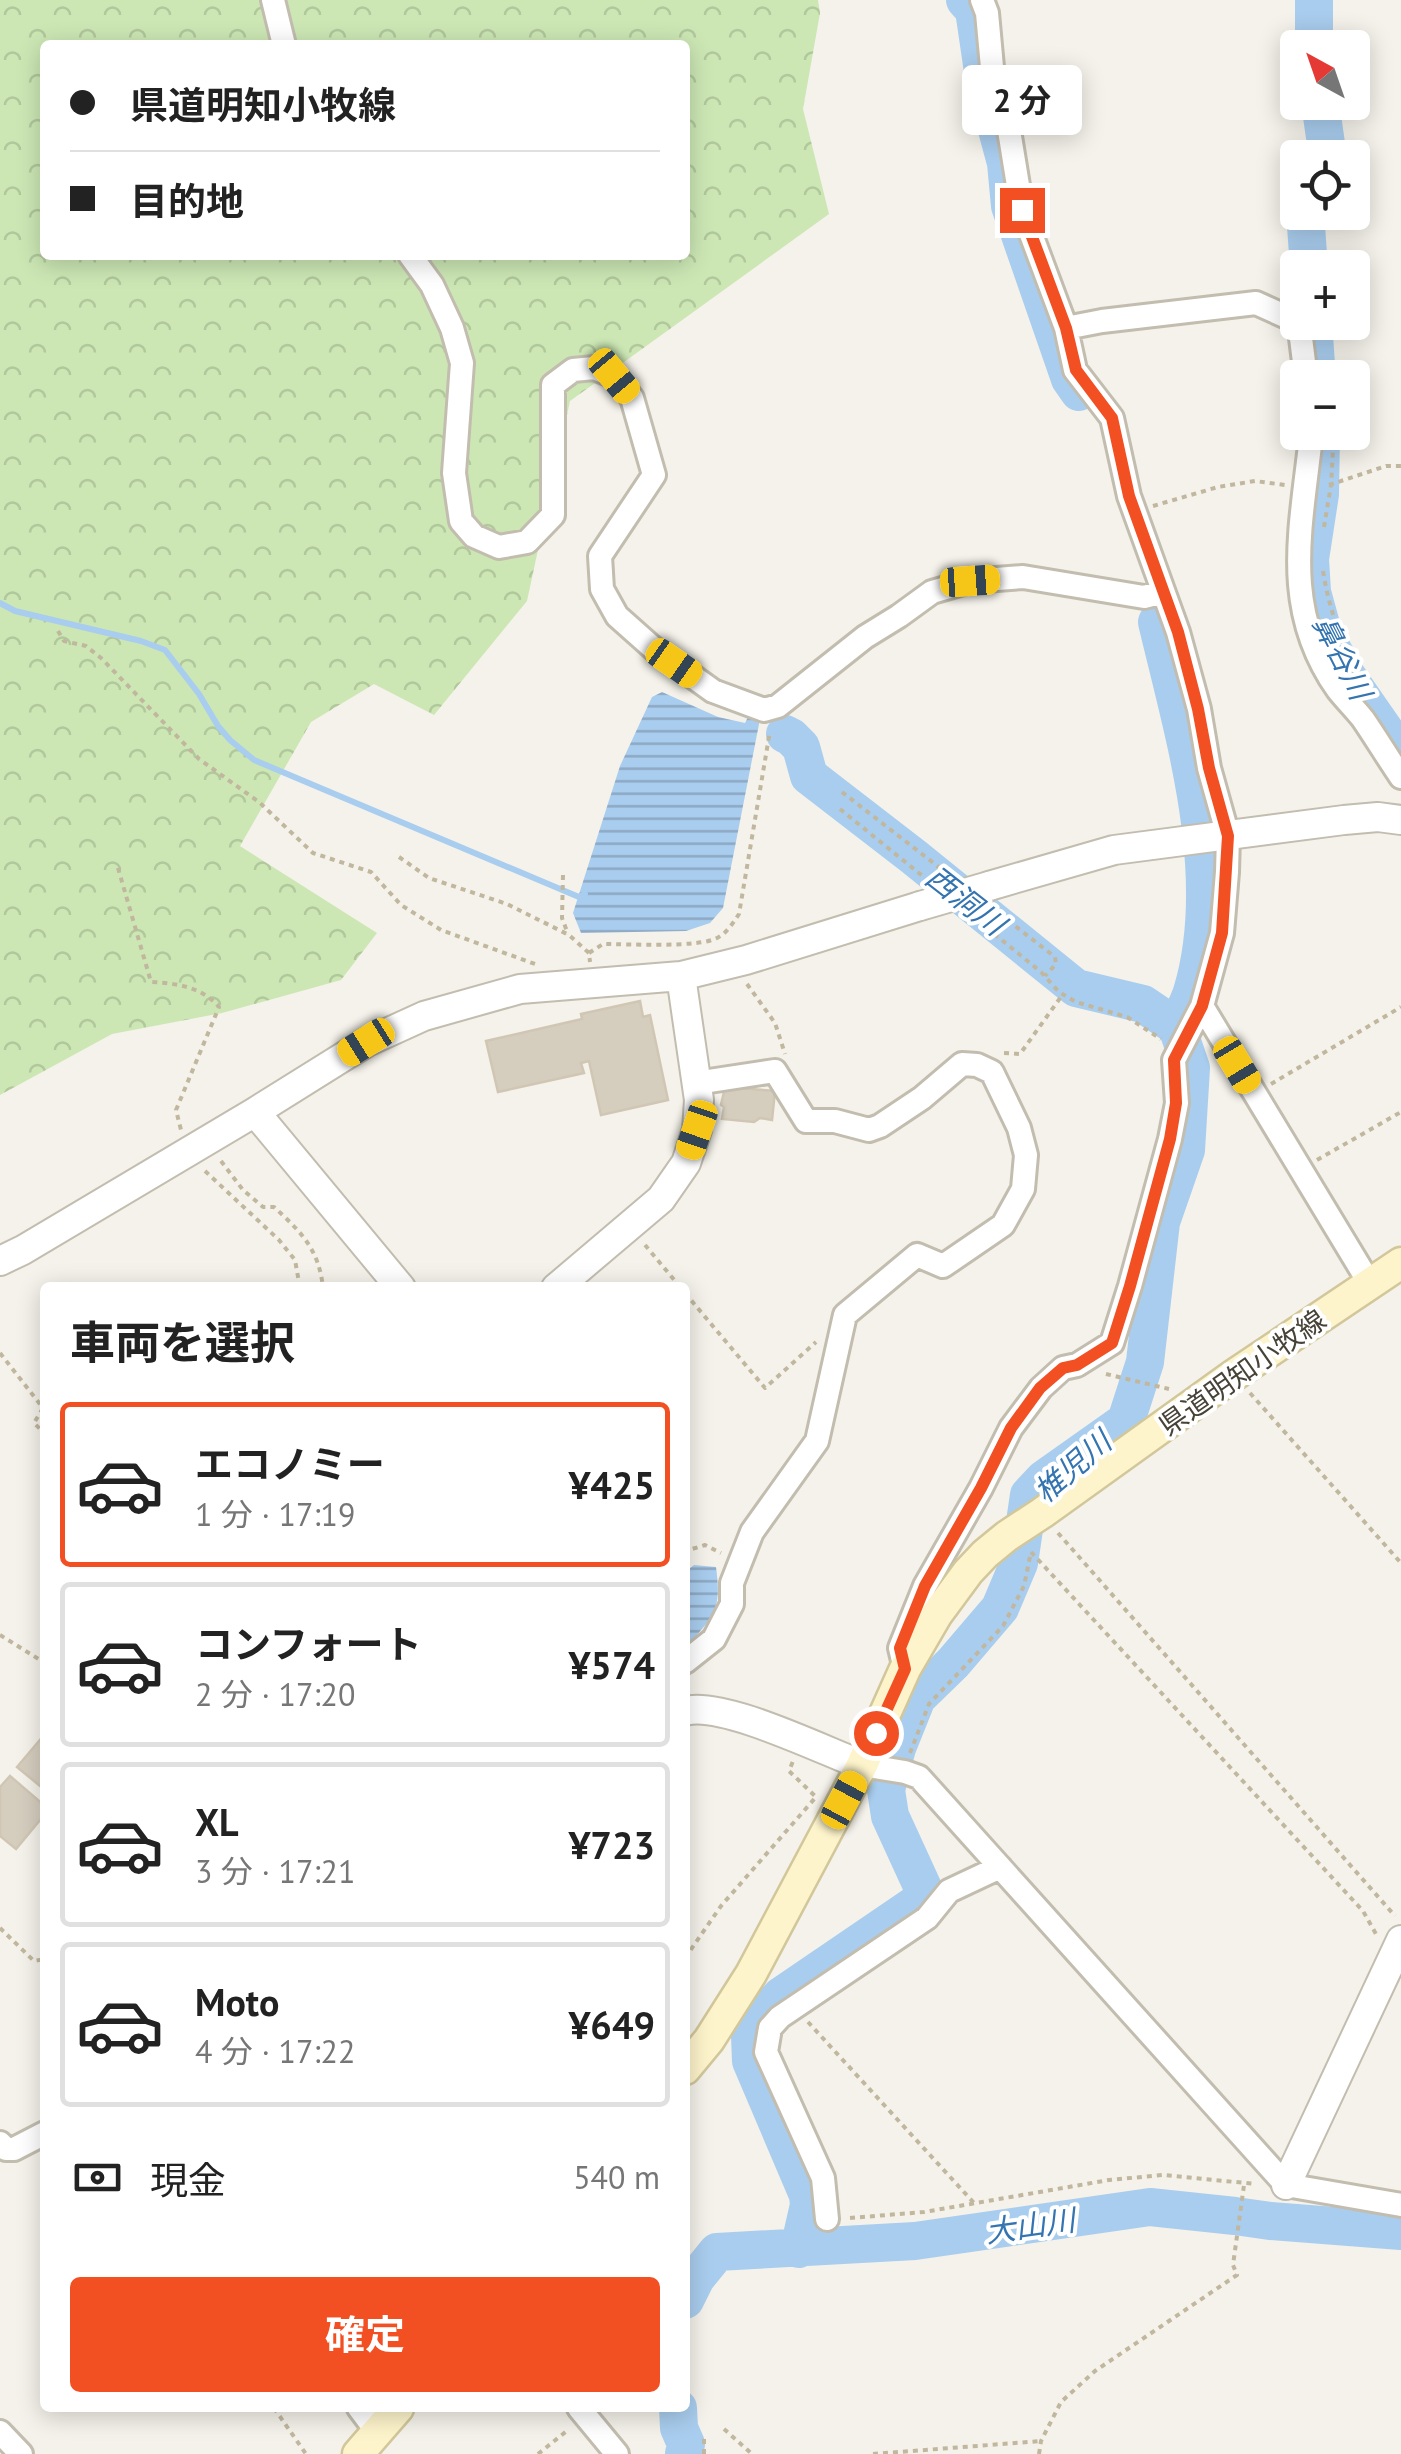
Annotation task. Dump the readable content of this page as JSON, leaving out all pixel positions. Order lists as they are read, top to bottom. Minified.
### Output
{"streets":{"main road":["県道明知小牧線"]},"water":["鼻谷川","西洞川","椎児川","大山川"],"north":"top left","page":{"map_buttons":["+","−"],"banner":["県道明知小牧線","目的地"],"bubble":"2 分","heading":"車両を選択","list":[{"name":"エコノミー","note":"1 分 · 17:19","value":"¥425"},{"name":"コンフォート","note":"2 分 · 17:20","value":"¥574"},{"name":"XL","note":"3 分 · 17:21","value":"¥723"},{"name":"Moto","note":"4 分 · 17:22","value":"¥649"}],"pay":["現金","540 m"],"buttons":"確定"}}
